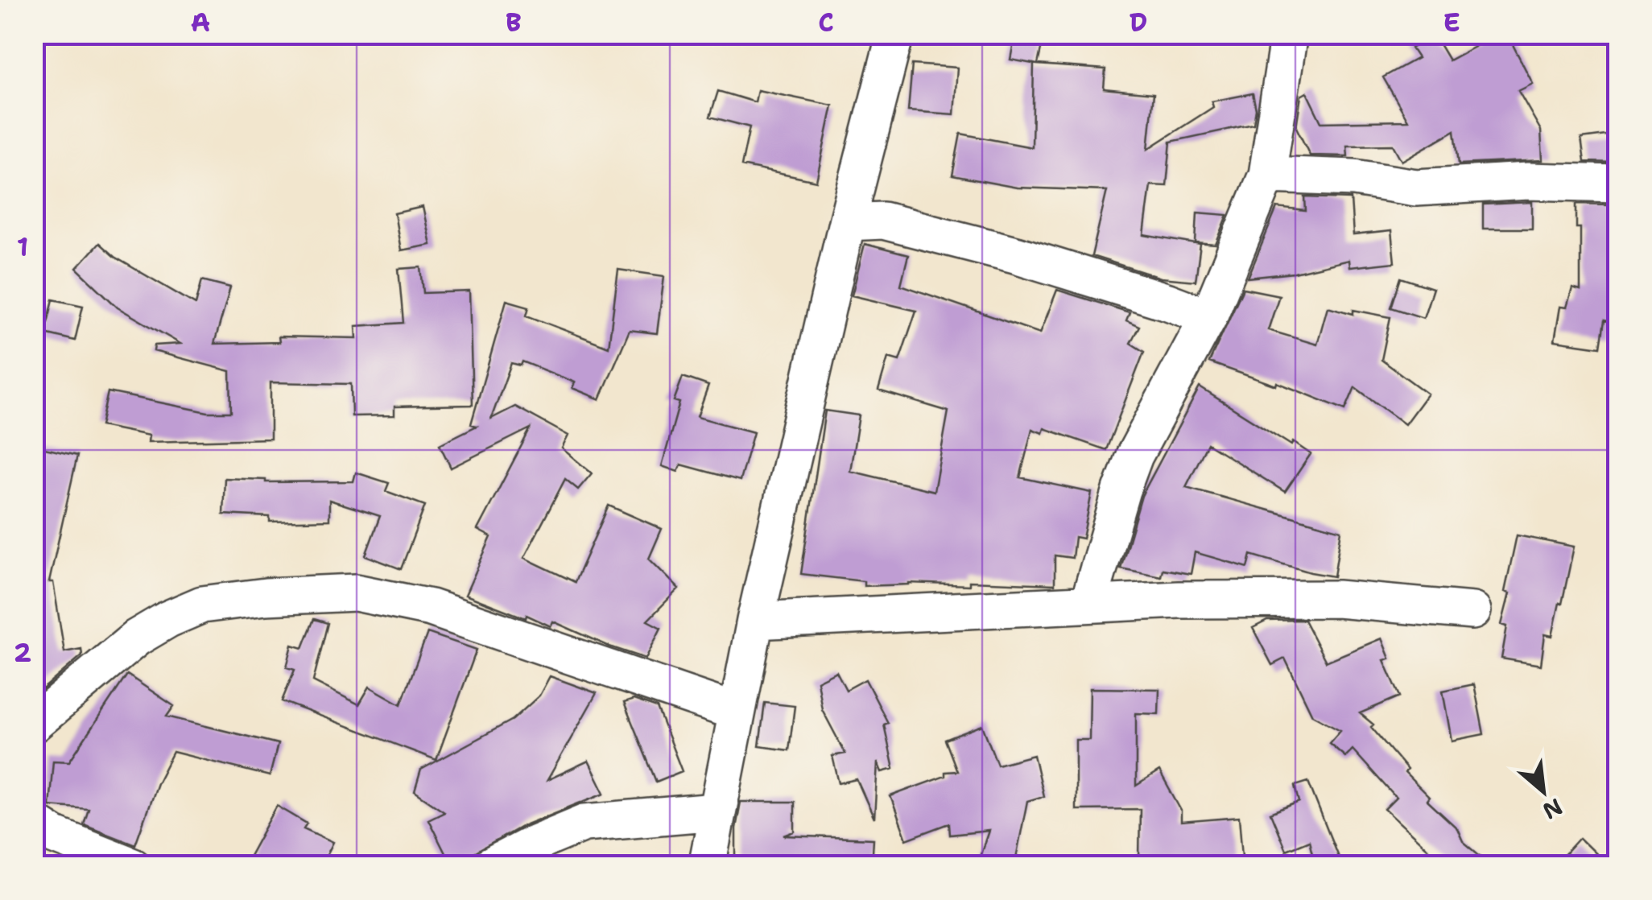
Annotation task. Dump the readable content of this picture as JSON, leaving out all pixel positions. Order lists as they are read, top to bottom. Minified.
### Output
{"north":"bottom right","grid":{"columns":["A","B","C","D","E"],"rows":["1","2"]}}
